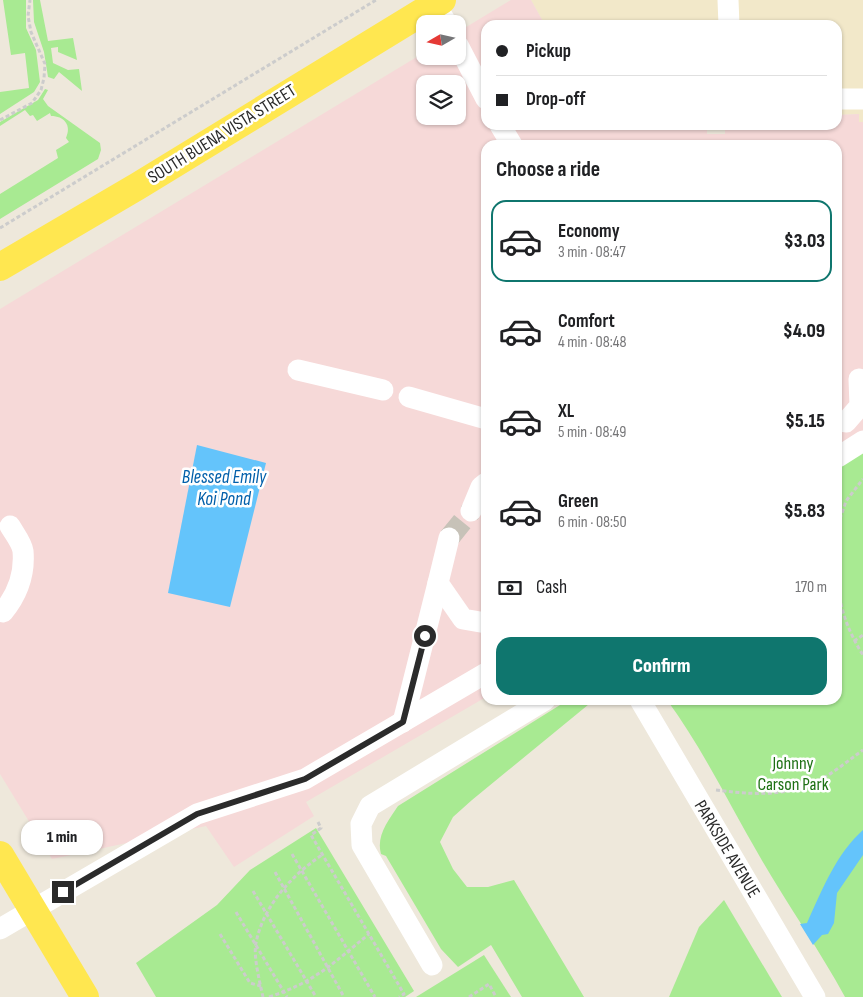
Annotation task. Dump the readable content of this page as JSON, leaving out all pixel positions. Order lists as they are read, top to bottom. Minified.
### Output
{"streets":{"main road":["SOUTH BUENA VISTA STREET"],"street":["PARKSIDE AVENUE"]},"water":["Blessed Emily Koi Pond"],"parks":["Johnny Carson Park"],"north":"left","page":{"banner":["Pickup","Drop-off"],"heading":"Choose a ride","list":[{"name":"Economy","note":"3 min · 08:47","value":"$3.03"},{"name":"Comfort","note":"4 min · 08:48","value":"$4.09"},{"name":"XL","note":"5 min · 08:49","value":"$5.15"},{"name":"Green","note":"6 min · 08:50","value":"$5.83"}],"pay":["Cash","170 m"],"buttons":"Confirm","bubble":"1 min"}}
